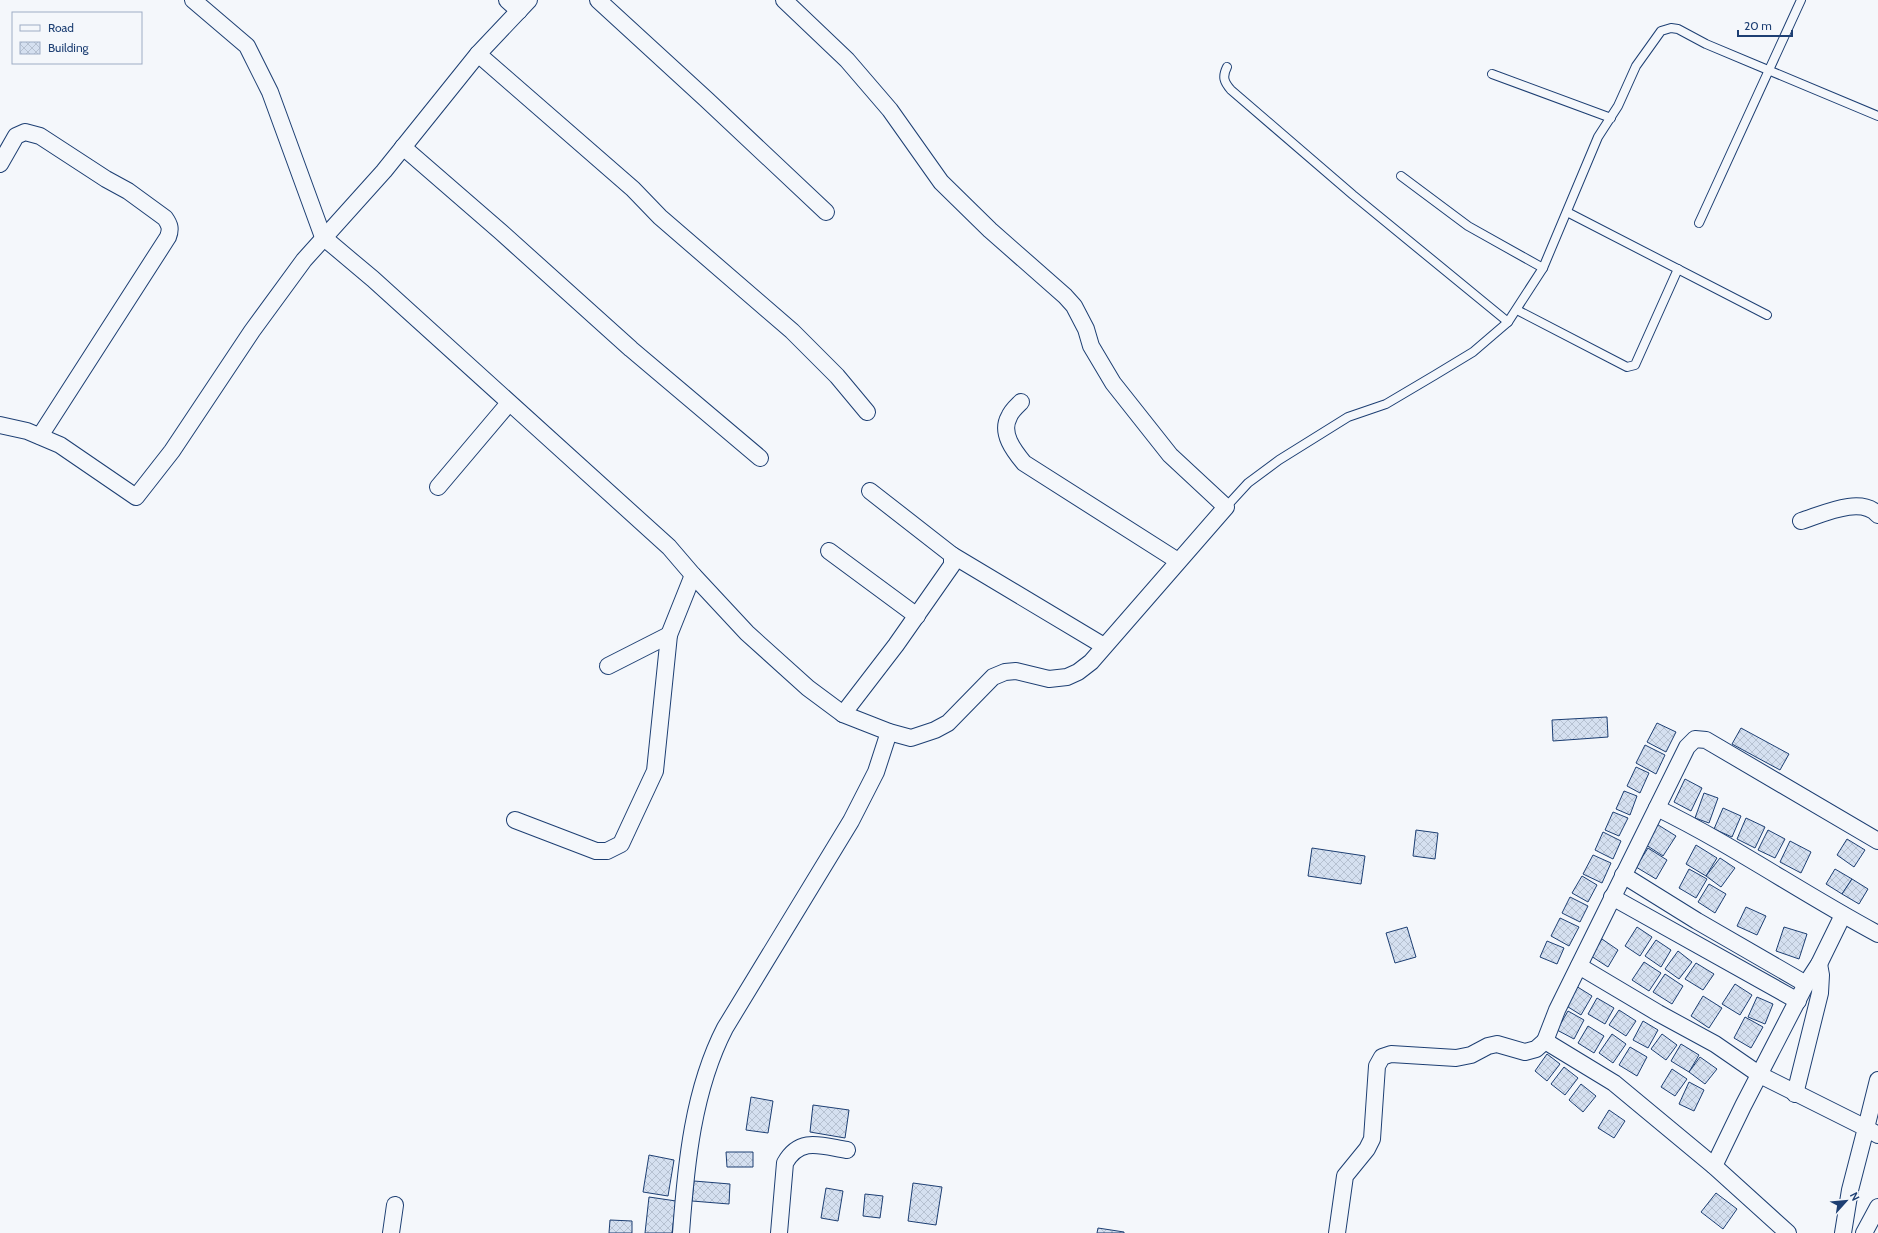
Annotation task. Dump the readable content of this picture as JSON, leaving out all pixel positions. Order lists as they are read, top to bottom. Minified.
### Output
{"legend":["Road","Building"],"scale_bar":"20 m","north":"top right"}
